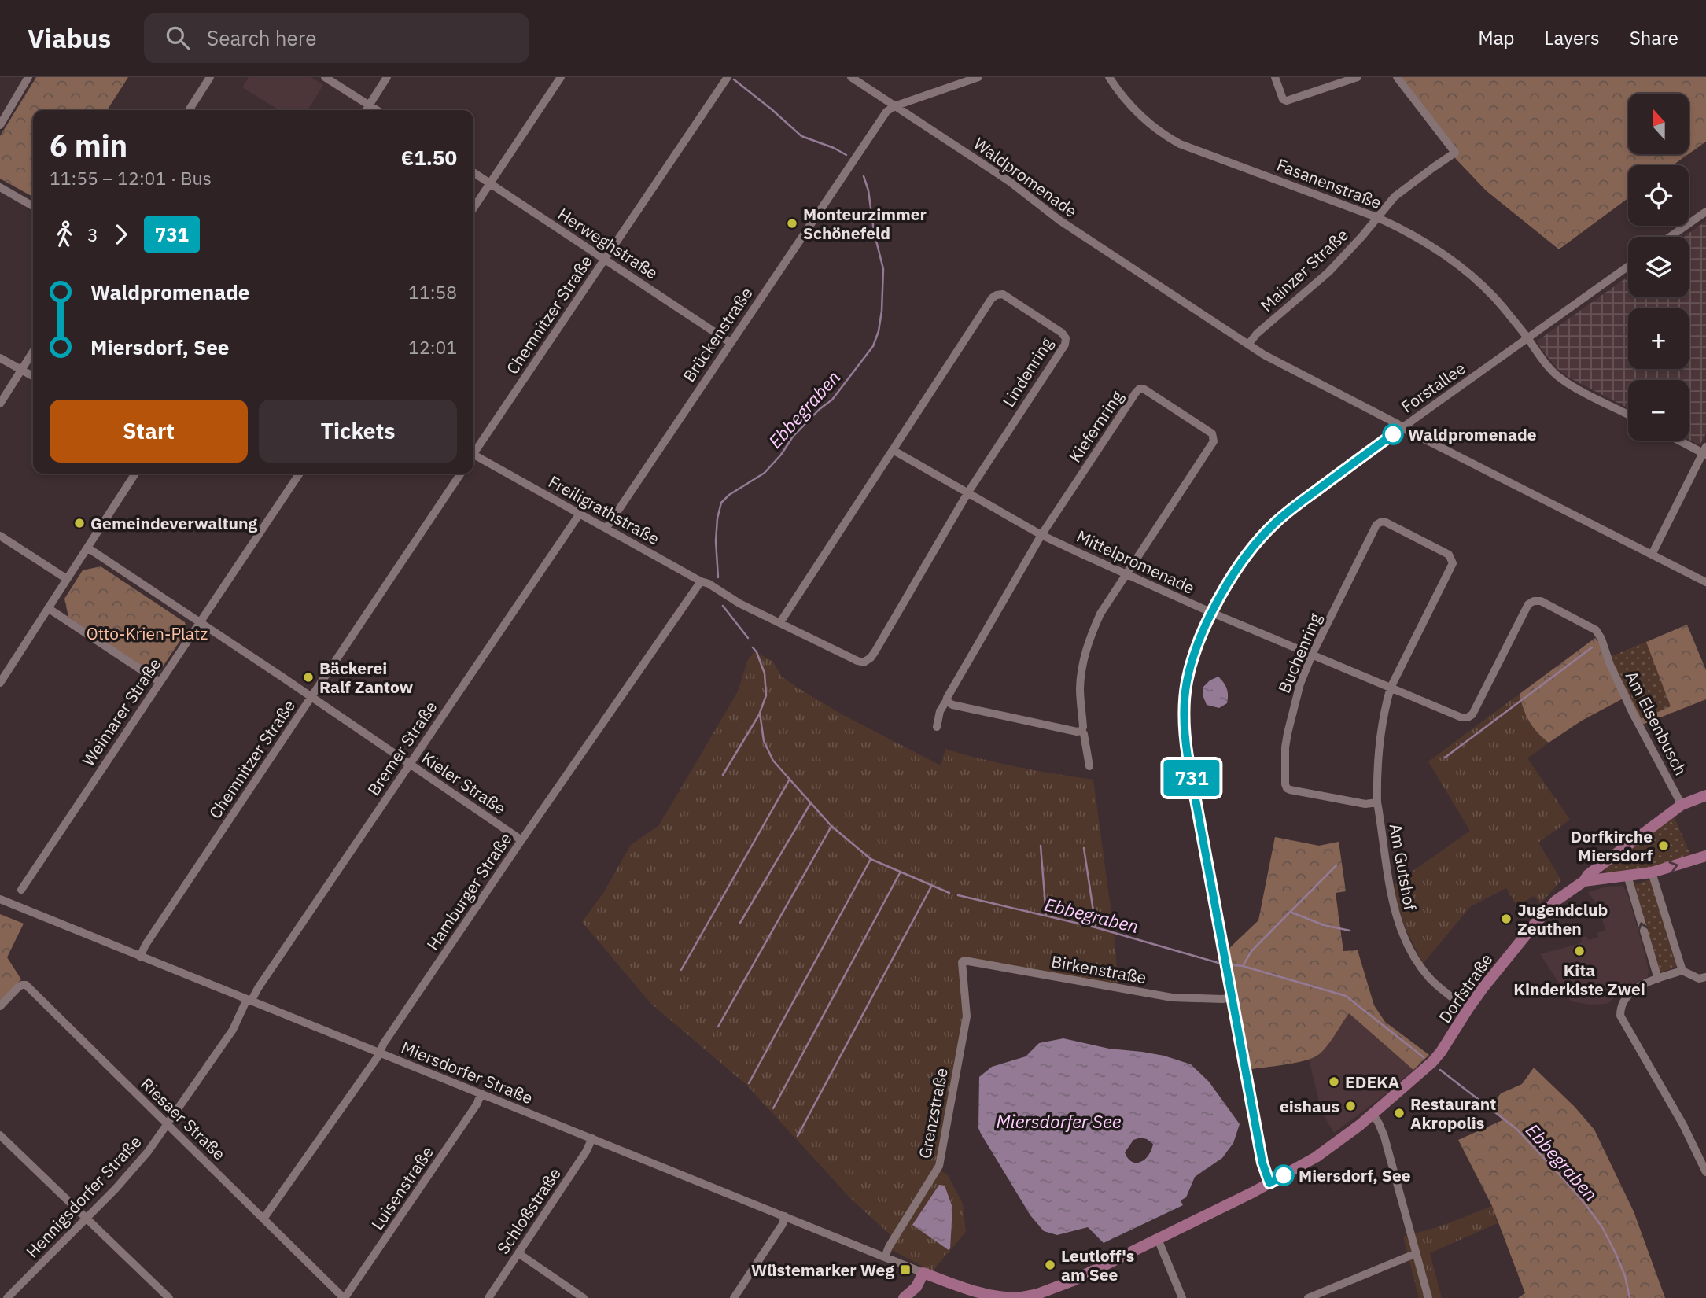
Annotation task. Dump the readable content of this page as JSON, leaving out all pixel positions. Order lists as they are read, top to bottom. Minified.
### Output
{"streets":{"main road":["Dorfstraße"],"street":["Waldpromenade","Fasanenstraße","Herweghstraße","Mainzer Straße","Chemnitzer Straße","Brückenstraße","Lindenring","Forstallee","Kiefernring","Freiligrathstraße","Mittelpromenade","Buchenring","Weimarer Straße","Am Elsenbusch","Bremer Straße","Kieler Straße","Am Gutshof","Hamburger Straße","Birkenstraße","Miersdorfer Straße","Grenzstraße","Riesaer Straße","Luisenstraße","Hennigsdorfer Straße","Schloßstraße"]},"crossings":[["Waldpromenade","Mainzer Straße"],["Waldpromenade","Brückenstraße"],["Waldpromenade","Forstallee"],["Fasanenstraße","Mainzer Straße"],["Fasanenstraße","Forstallee"],["Herweghstraße","Chemnitzer Straße"],["Herweghstraße","Brückenstraße"],["Chemnitzer Straße","Kieler Straße"],["Chemnitzer Straße","Miersdorfer Straße"],["Brückenstraße","Freiligrathstraße"],["Lindenring","Freiligrathstraße"],["Lindenring","Mittelpromenade"],["Forstallee","Mittelpromenade"],["Forstallee","Birkenstraße"],["Forstallee","Dorfstraße"],["Kiefernring","Mittelpromenade"],["Freiligrathstraße","Bremer Straße"],["Freiligrathstraße","Hamburger Straße"],["Mittelpromenade","Buchenring"],["Mittelpromenade","Am Elsenbusch"],["Buchenring","Am Gutshof"],["Weimarer Straße","Kieler Straße"],["Am Elsenbusch","Dorfstraße"],["Bremer Straße","Kieler Straße"],["Bremer Straße","Miersdorfer Straße"],["Bremer Straße","Hennigsdorfer Straße"],["Kieler Straße","Hamburger Straße"],["Am Gutshof","Dorfstraße"],["Hamburger Straße","Miersdorfer Straße"],["Hamburger Straße","Riesaer Straße"],["Birkenstraße","Grenzstraße"],["Dorfstraße","Miersdorfer Straße"],["Miersdorfer Straße","Grenzstraße"],["Miersdorfer Straße","Luisenstraße"],["Miersdorfer Straße","Hennigsdorfer Straße"],["Miersdorfer Straße","Schloßstraße"],["Riesaer Straße","Luisenstraße"],["Riesaer Straße","Hennigsdorfer Straße"]],"water":["Ebbegraben","Miersdorfer See"],"parks":["Otto-Krien-Platz"],"places":{"other":["Monteurzimmer Schönefeld","Waldpromenade","Gemeindeverwaltung","Bäckerei Ralf Zantow","Dorfkirche Miersdorf","Jugendclub Zeuthen","Kita Kinderkiste Zwei","EDEKA","eishaus","Restaurant Akropolis","Miersdorf, See","Leutloff's am See"],"transit":["Wüstemarker Weg"]},"lines":["bus line 731"],"north":"top","page":{"header":"Viabus","search":"Search here","nav":["Map","Layers","Share"],"on_map":"731","map_buttons":["+","−"],"heading":["6 min","11:55 – 12:01 · Bus","€1.50"],"legs":["3","731"],"list":[{"name":"Waldpromenade","value":"11:58"},{"name":"Miersdorf, See","value":"12:01"}],"buttons":["Start","Tickets"]}}
